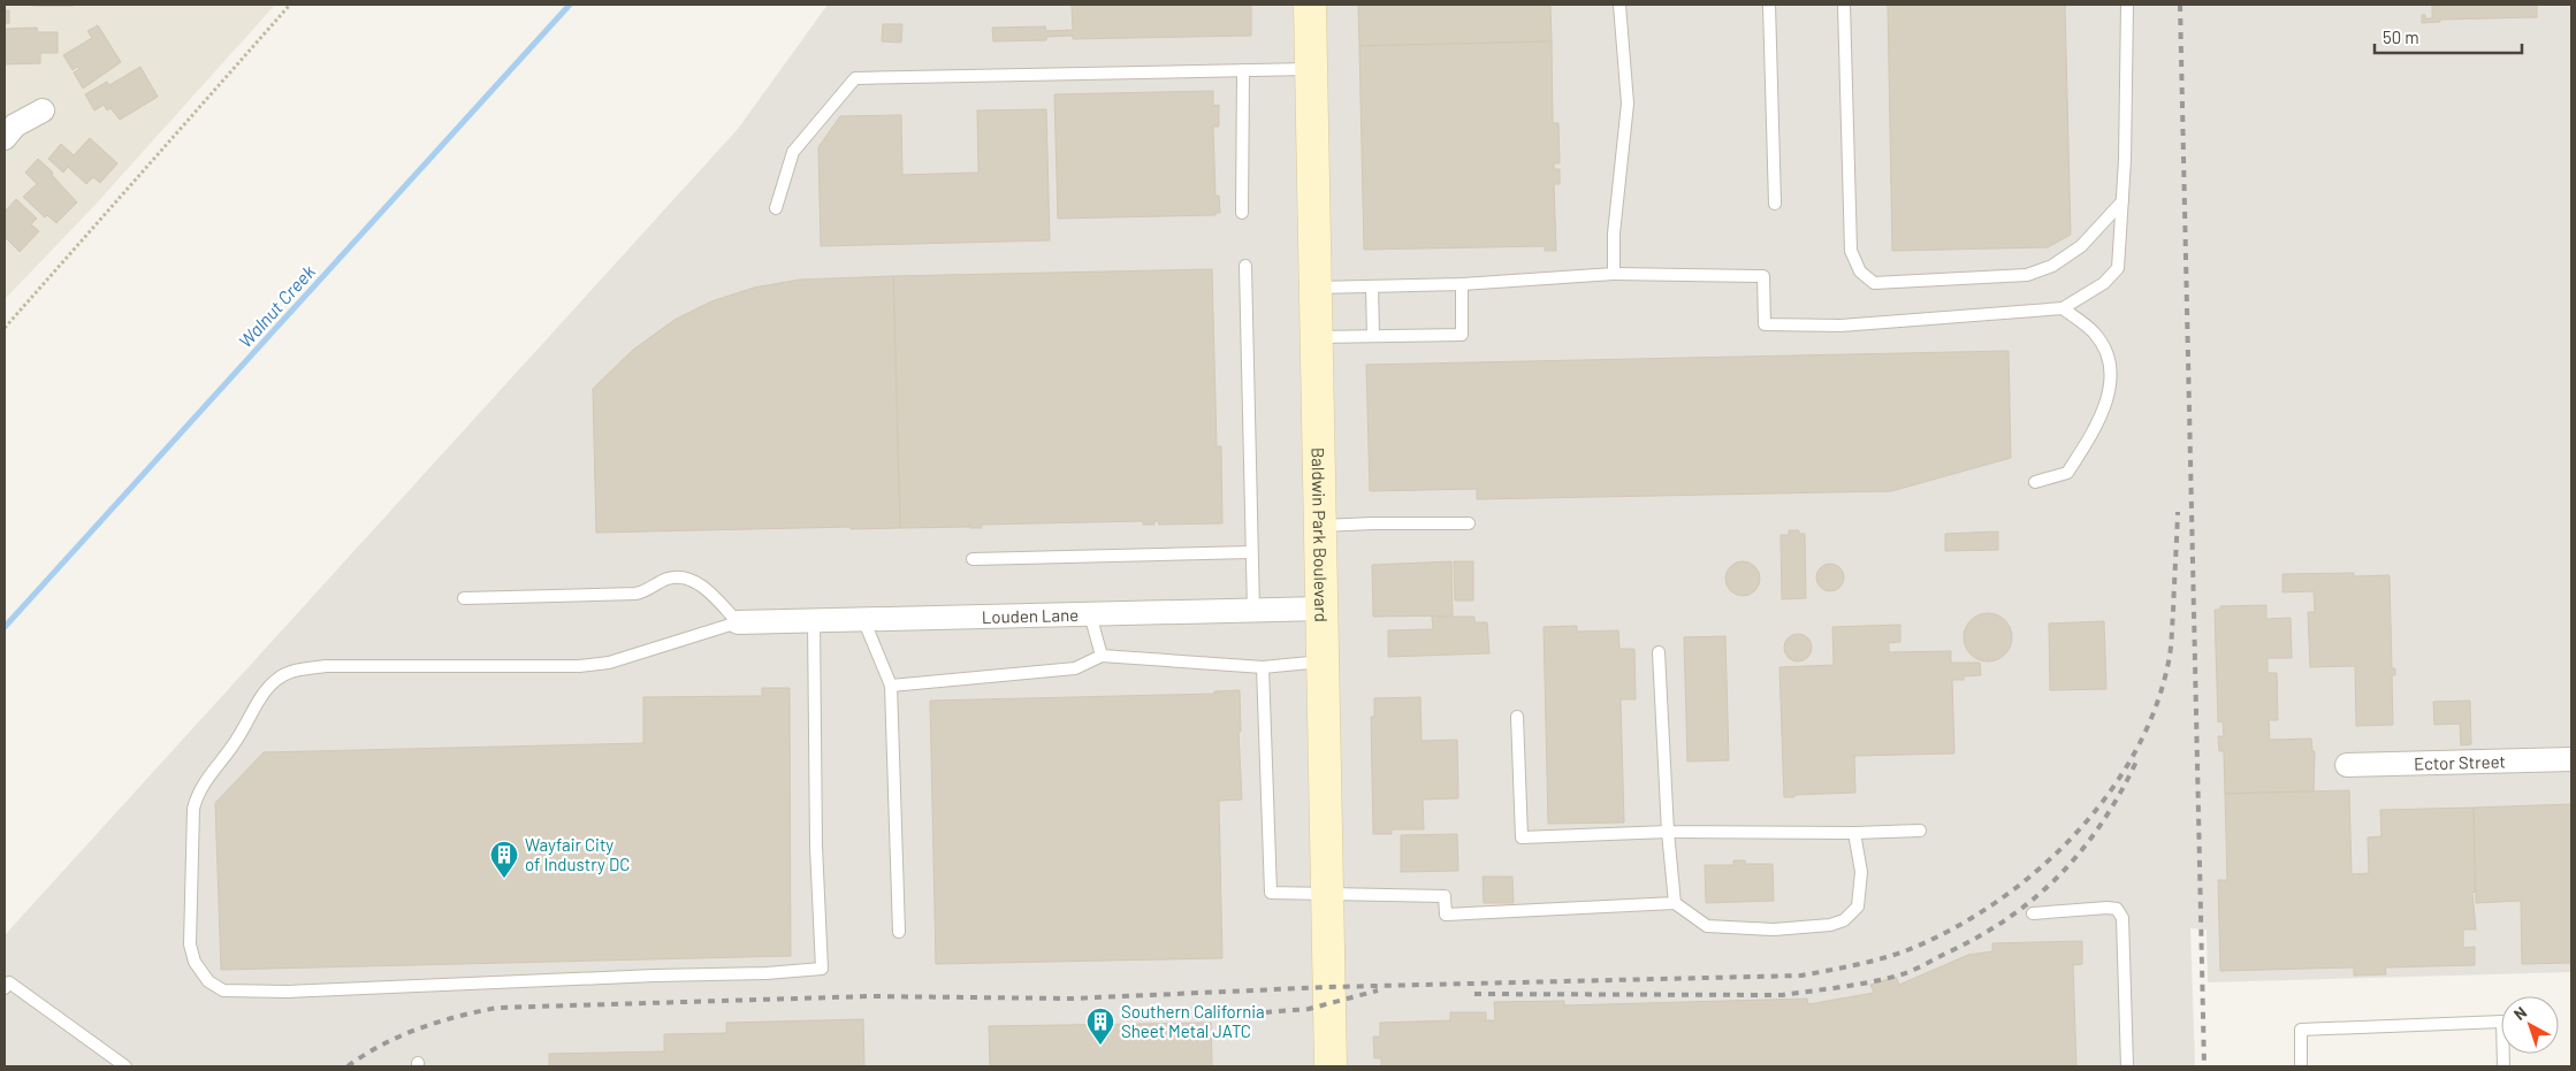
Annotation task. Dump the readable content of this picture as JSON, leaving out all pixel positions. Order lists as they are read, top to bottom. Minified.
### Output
{"streets":{"main road":["Baldwin Park Boulevard"],"street":["Louden Lane","Ector Street"]},"crossings":[["Baldwin Park Boulevard","Louden Lane"]],"water":["Walnut Creek"],"places":{"building":["Wayfair City of Industry DC","Southern California Sheet Metal JATC"]},"scale_bar":"50 m","north":"top left"}
